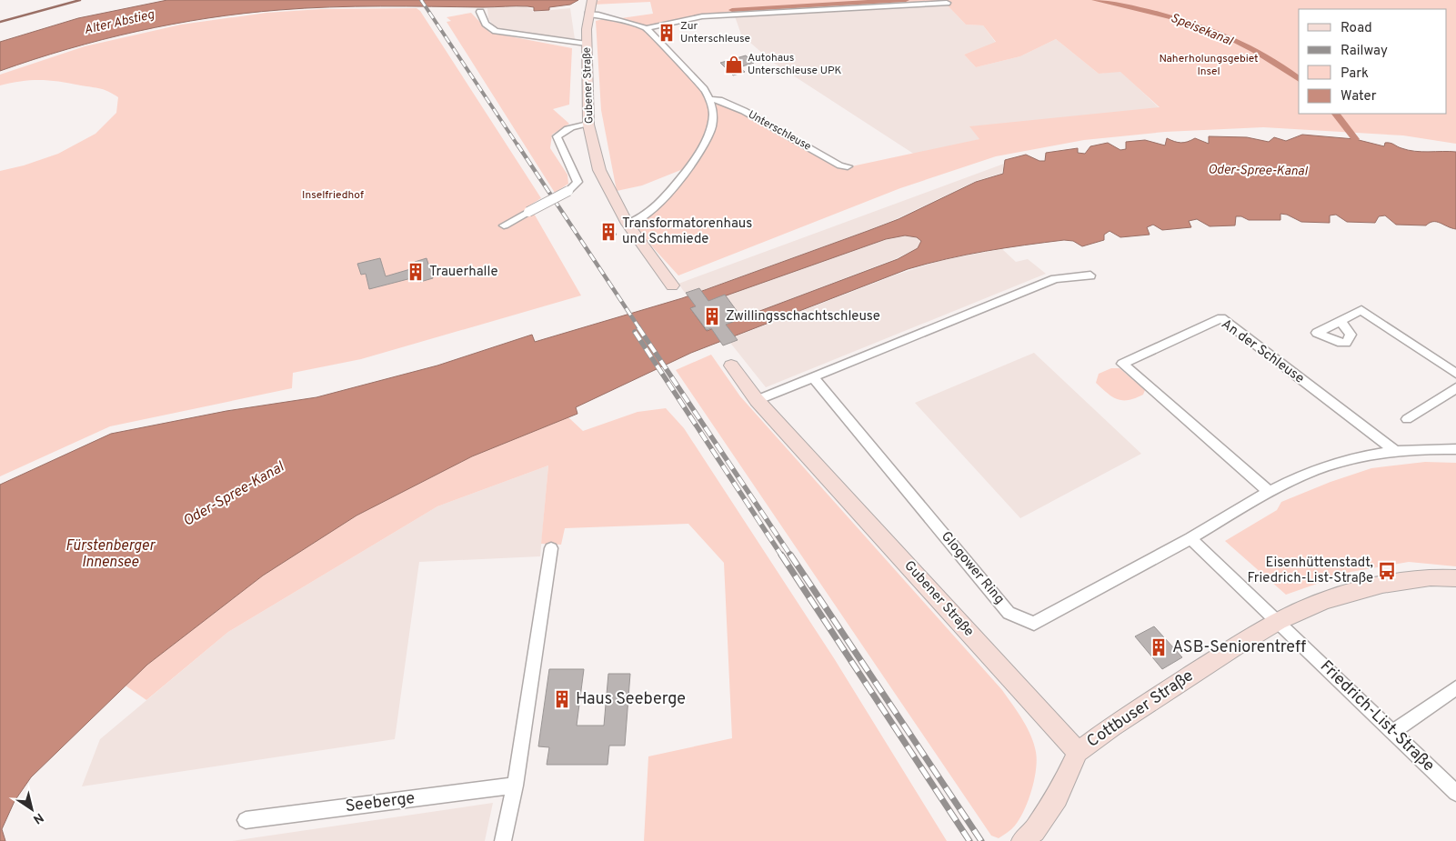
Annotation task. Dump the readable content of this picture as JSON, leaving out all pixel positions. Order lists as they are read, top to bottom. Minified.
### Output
{"streets":{"main road":["Gubener Straße","Cottbuser Straße"],"street":["Unterschleuse","An der Schleuse","Glogower Ring","Friedrich-List-Straße","Seeberge"]},"crossings":[["Gubener Straße","Cottbuser Straße"],["Cottbuser Straße","Friedrich-List-Straße"]],"water":["Alter Abstieg","Speisekanal","Oder-Spree-Kanal","Fürstenberger Innensee"],"parks":["Naherholungsgebiet Insel","Inselfriedhof"],"places":{"building":["Zur Unterschleuse","Transformatorenhaus und Schmiede","Trauerhalle","Zwillingsschachtschleuse","ASB-Seniorentreff","Haus Seeberge"],"shop":["Autohaus Unterschleuse UPK"],"bus stop":["Eisenhüttenstadt, Friedrich-List-Straße"]},"legend":["Road","Railway","Park","Water"],"north":"bottom right"}
